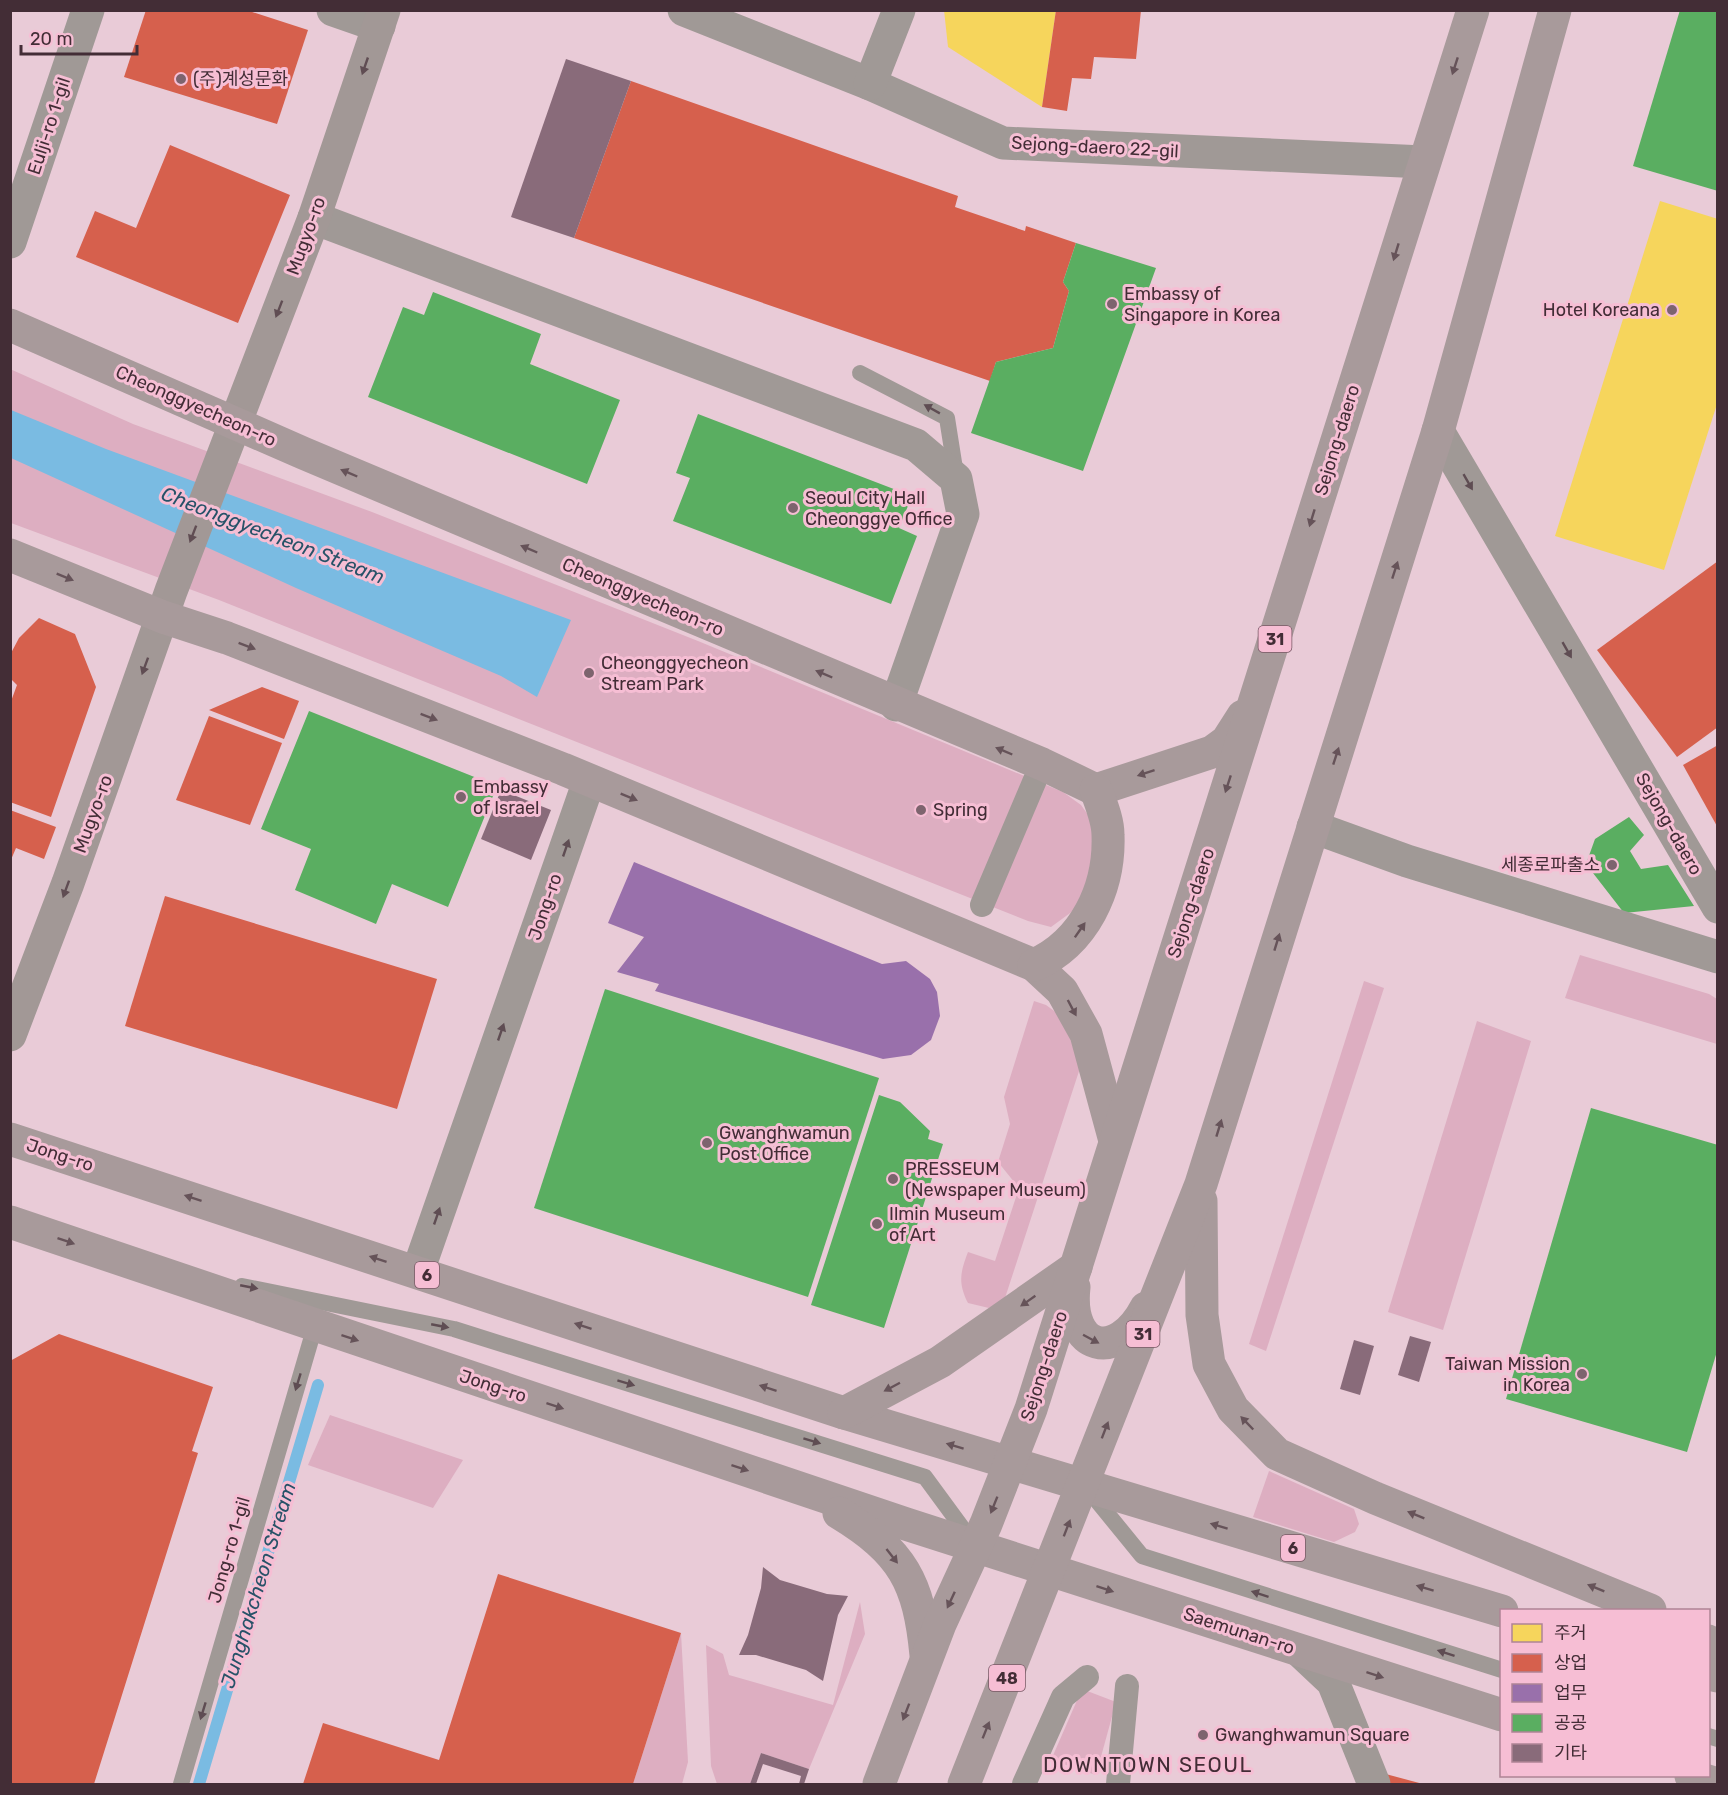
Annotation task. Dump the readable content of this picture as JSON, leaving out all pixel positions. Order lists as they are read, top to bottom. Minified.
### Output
{"streets":{"main road":["Mugyo-ro","Cheonggyecheon-ro","Sejong-daero","31","Jong-ro","6","Saemunan-ro","48"],"street":["Eulji-ro 1-gil","Sejong-daero 22-gil"],"lane":["Jong-ro 1-gil"]},"crossings":[["Sejong-daero 22-gil","Sejong-daero"],["Mugyo-ro","Cheonggyecheon-ro"],["Sejong-daero","31"],["Sejong-daero","Jong-ro"],["Sejong-daero","6"],["Sejong-daero","Saemunan-ro"],["31","6"],["31","Saemunan-ro"],["31","48"],["Jong-ro","6"],["Jong-ro","Jong-ro 1-gil"],["Jong-ro","Saemunan-ro"],["Saemunan-ro","48"]],"one_way":["Mugyo-ro","Jong-ro 1-gil"],"districts":["DOWNTOWN SEOUL"],"water":["Cheonggyecheon Stream","Junghakcheon Stream"],"places":["(주)계성문화","Embassy of Singapore in Korea","Hotel Koreana","Seoul City Hall Cheonggye Office","Cheonggyecheon Stream Park","Embassy of Israel","Spring","세종로파출소","Gwanghwamun Post Office","PRESSEUM (Newspaper Museum)","Ilmin Museum of Art","Taiwan Mission in Korea","Gwanghwamun Square"],"legend":["주거","상업","업무","공공","기타"],"scale_bar":"20 m"}
